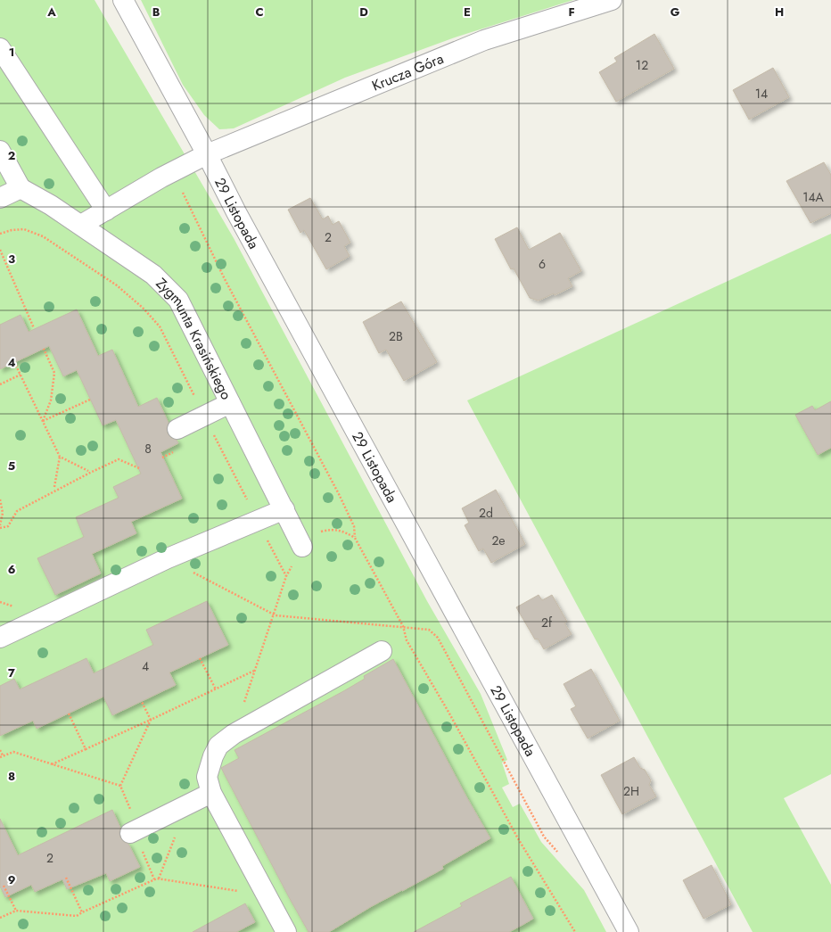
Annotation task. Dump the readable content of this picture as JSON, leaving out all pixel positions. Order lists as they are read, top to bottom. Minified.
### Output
{"streets":{"street":["Krucza Góra","29 Listopada","Zygmunta Krasińskiego"]},"crossings":[["Krucza Góra","29 Listopada"],["Krucza Góra","Zygmunta Krasińskiego"]],"house_numbers":["12","14","14A","2","6","2B","8","2d","2e","2f","4","2H","2"],"grid":{"columns":["A","B","C","D","E","F","G","H"],"rows":["1","2","3","4","5","6","7","8","9"]}}
